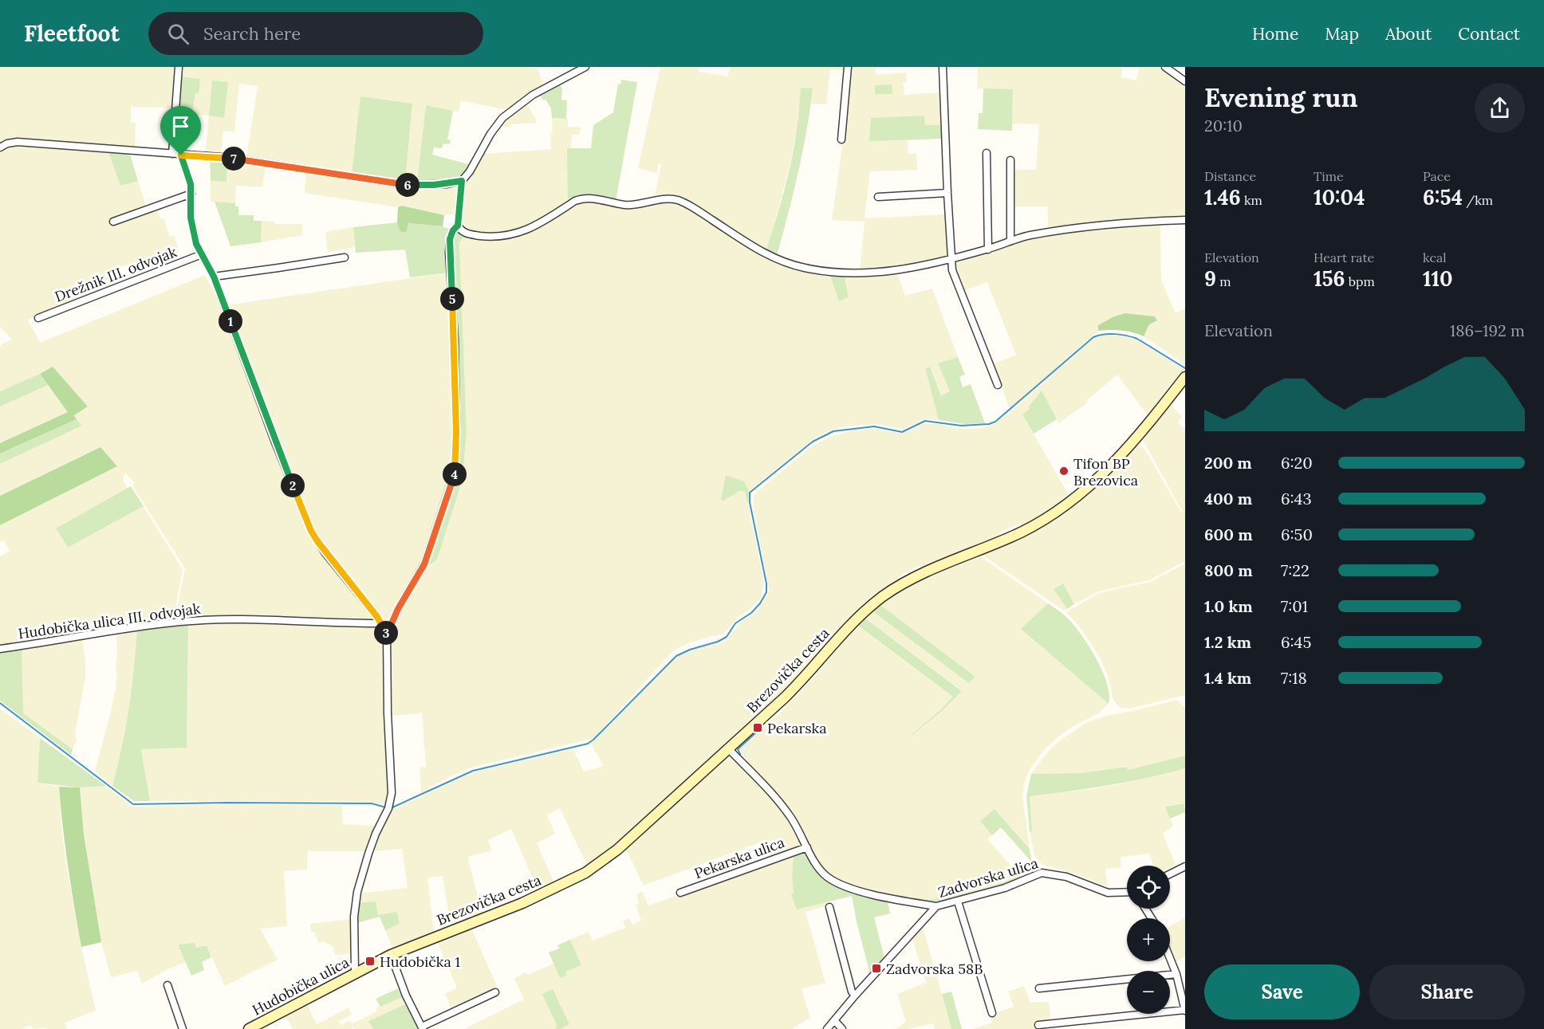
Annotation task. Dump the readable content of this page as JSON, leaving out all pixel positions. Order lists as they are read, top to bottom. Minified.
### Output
{"streets":{"main road":["Brezovička cesta","Hudobička ulica"],"street":["Drežnik III. odvojak","Hudobička ulica III. odvojak","Pekarska ulica","Zadvorska ulica"]},"crossings":[["Brezovička cesta","Pekarska ulica"],["Brezovička cesta","Hudobička ulica"],["Pekarska ulica","Zadvorska ulica"]],"places":{"other":["Tifon BP Brezovica"],"transit":["Pekarska","Hudobička 1","Zadvorska 58B"]},"page":{"header":"Fleetfoot","search":"Search here","nav":["Home","Map","About","Contact"],"heading":["Evening run","20:10"],"pins":["7","6","5","1","4","2","3"],"stats":[["Distance","1.46 km"],["Time","10:04"],["Pace","6:54 /km"],["Elevation","9 m"],["Heart rate","156 bpm"],["kcal","110"]],"chart":["Elevation","186–192 m"],"list":[{"name":"200 m","note":"6:20"},{"name":"400 m","note":"6:43"},{"name":"600 m","note":"6:50"},{"name":"800 m","note":"7:22"},{"name":"1.0 km","note":"7:01"},{"name":"1.2 km","note":"6:45"},{"name":"1.4 km","note":"7:18"}],"map_buttons":["+","−"],"buttons":["Save","Share"]}}
